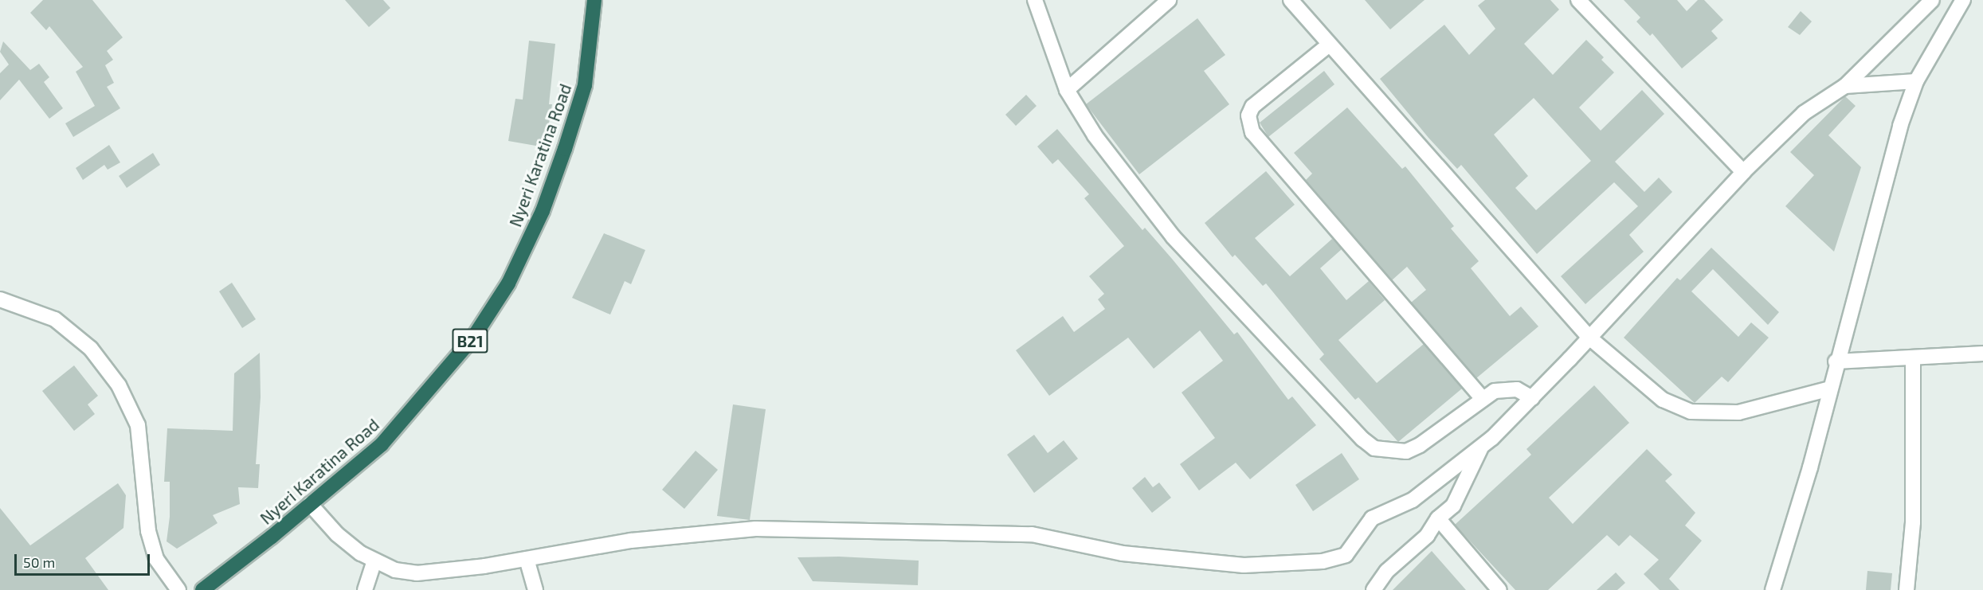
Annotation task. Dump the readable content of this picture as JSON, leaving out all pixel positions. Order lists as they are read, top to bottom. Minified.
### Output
{"streets":{"highway":["Nyeri Karatina Road","B21"]},"scale_bar":"50 m"}
